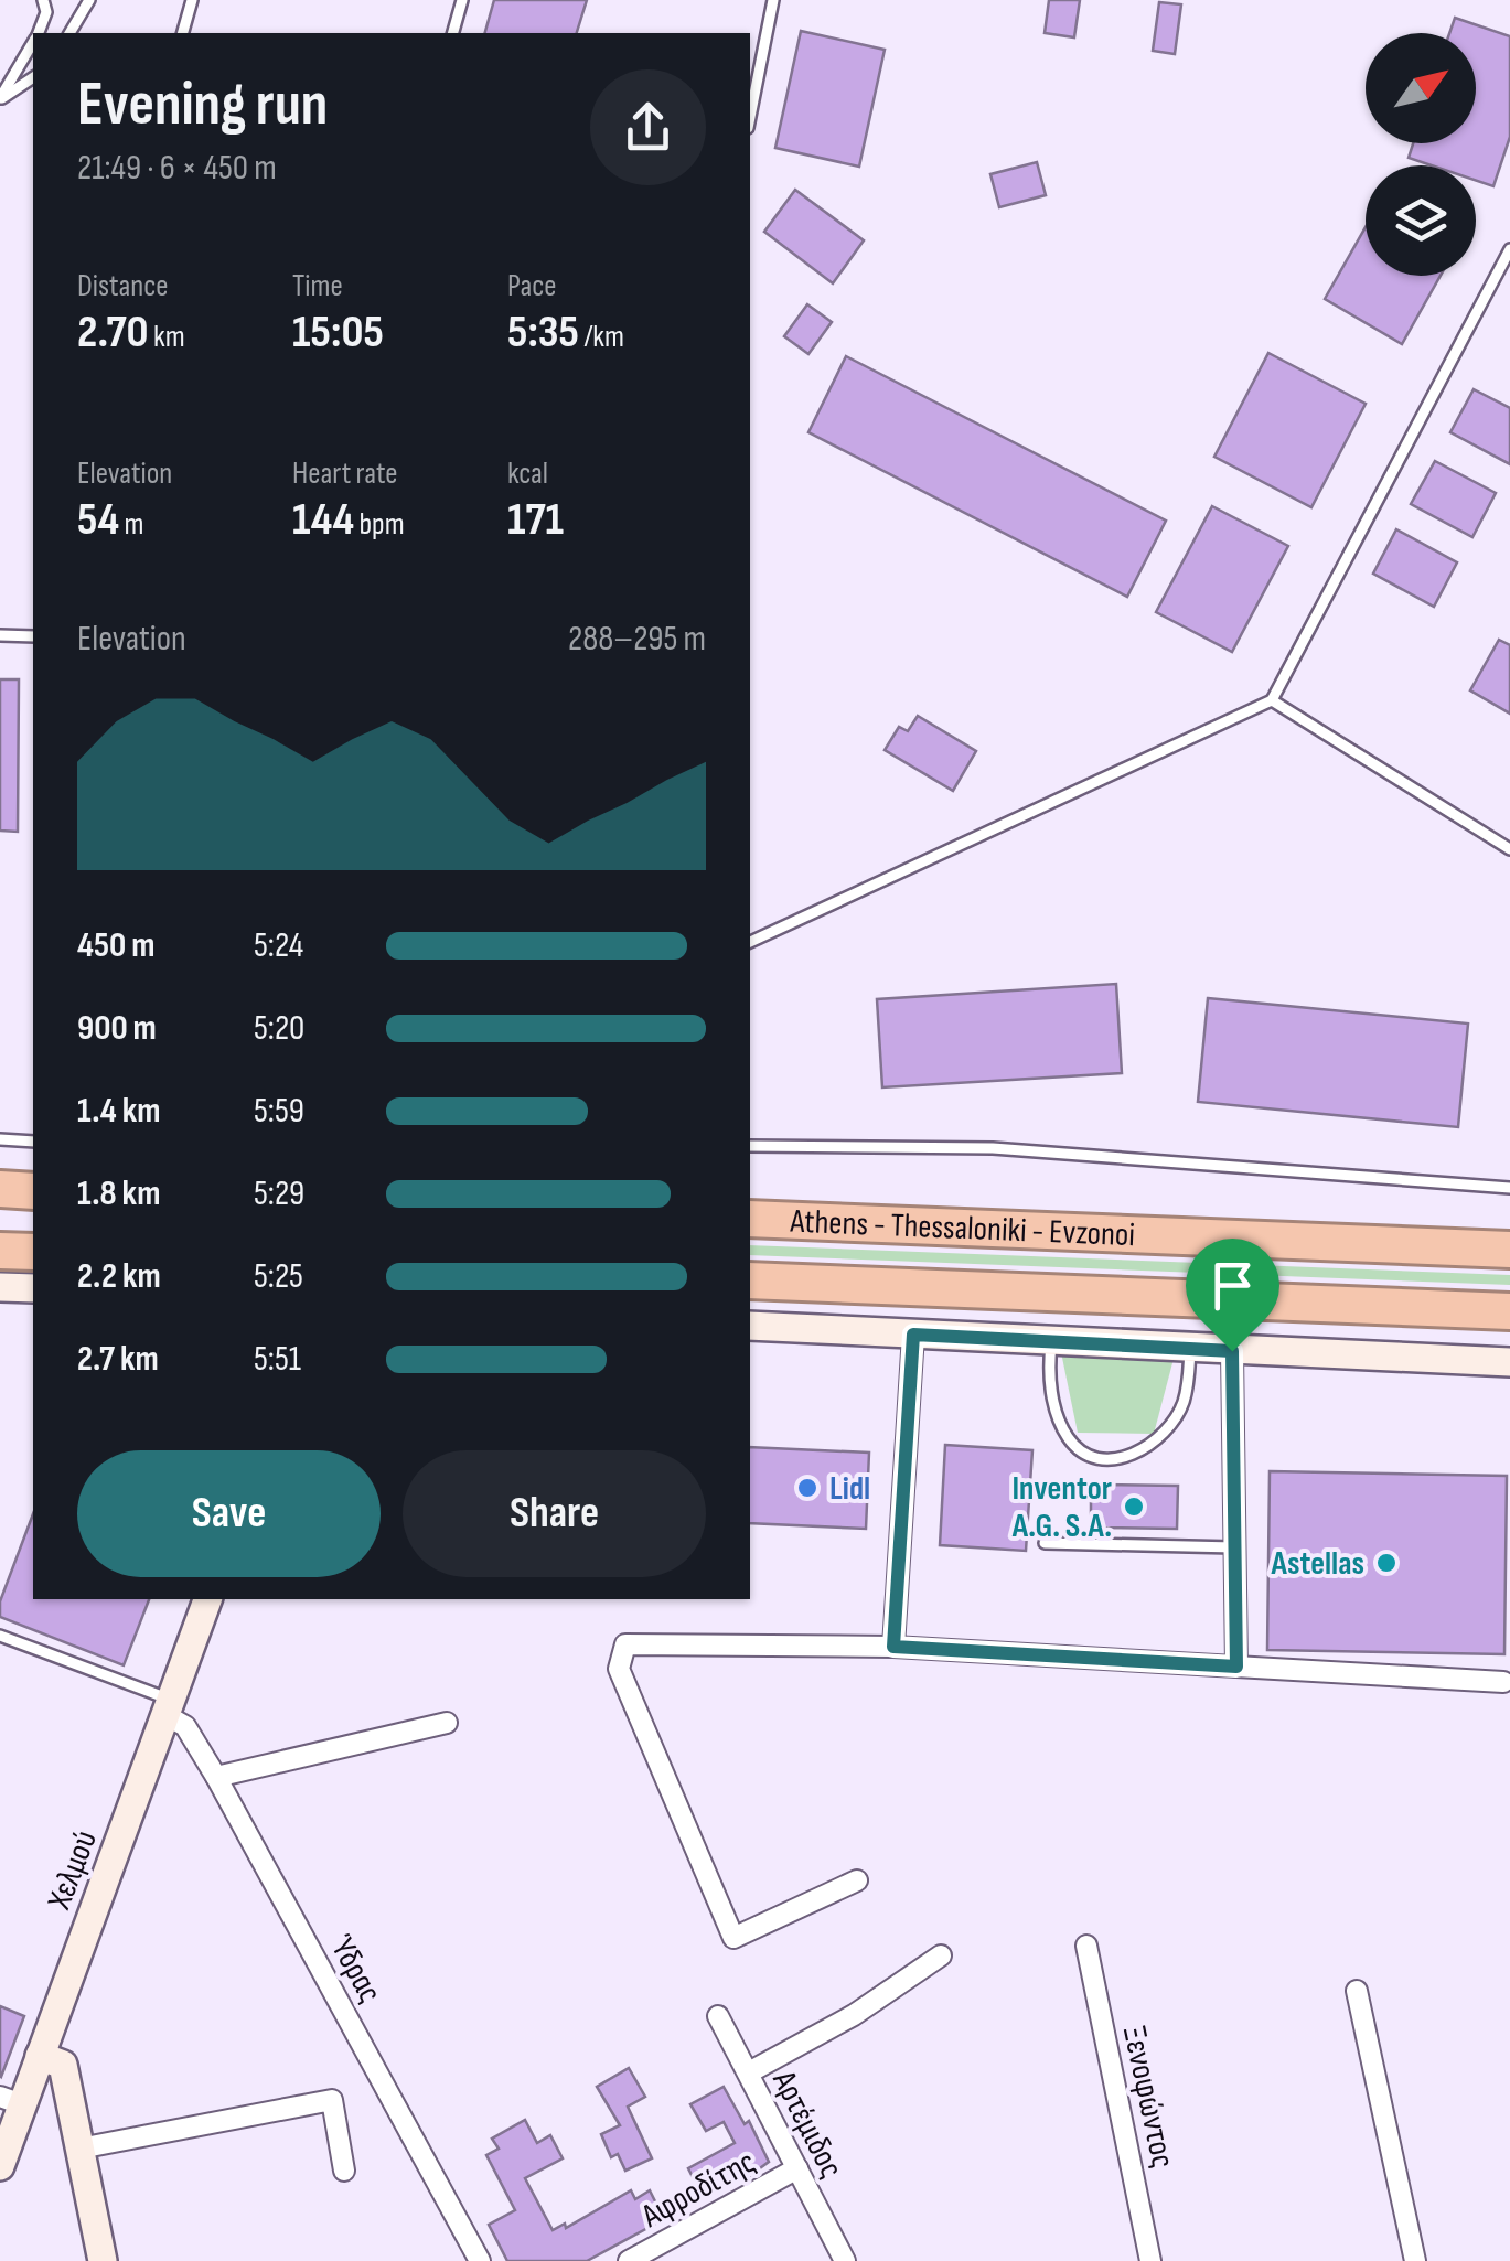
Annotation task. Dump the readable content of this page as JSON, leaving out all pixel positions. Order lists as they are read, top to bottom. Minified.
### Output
{"streets":{"highway":["Athens - Thessaloniki - Evzonoi"],"street":["Χελμού","Ύδρας","Ξενοφώντος","Αρτέμιδος","Αφροδίτης"]},"crossings":[["Χελμού","Ύδρας"],["Αρτέμιδος","Αφροδίτης"]],"places":["Lidl","Inventor A.G. S.A.","Astellas"],"north":"top right","page":{"heading":["Evening run","21:49 · 6 × 450 m"],"stats":[["Distance","2.70 km"],["Time","15:05"],["Pace","5:35 /km"],["Elevation","54 m"],["Heart rate","144 bpm"],["kcal","171"]],"chart":["Elevation","288–295 m"],"list":[{"name":"450 m","note":"5:24"},{"name":"900 m","note":"5:20"},{"name":"1.4 km","note":"5:59"},{"name":"1.8 km","note":"5:29"},{"name":"2.2 km","note":"5:25"},{"name":"2.7 km","note":"5:51"}],"buttons":["Save","Share"]}}
